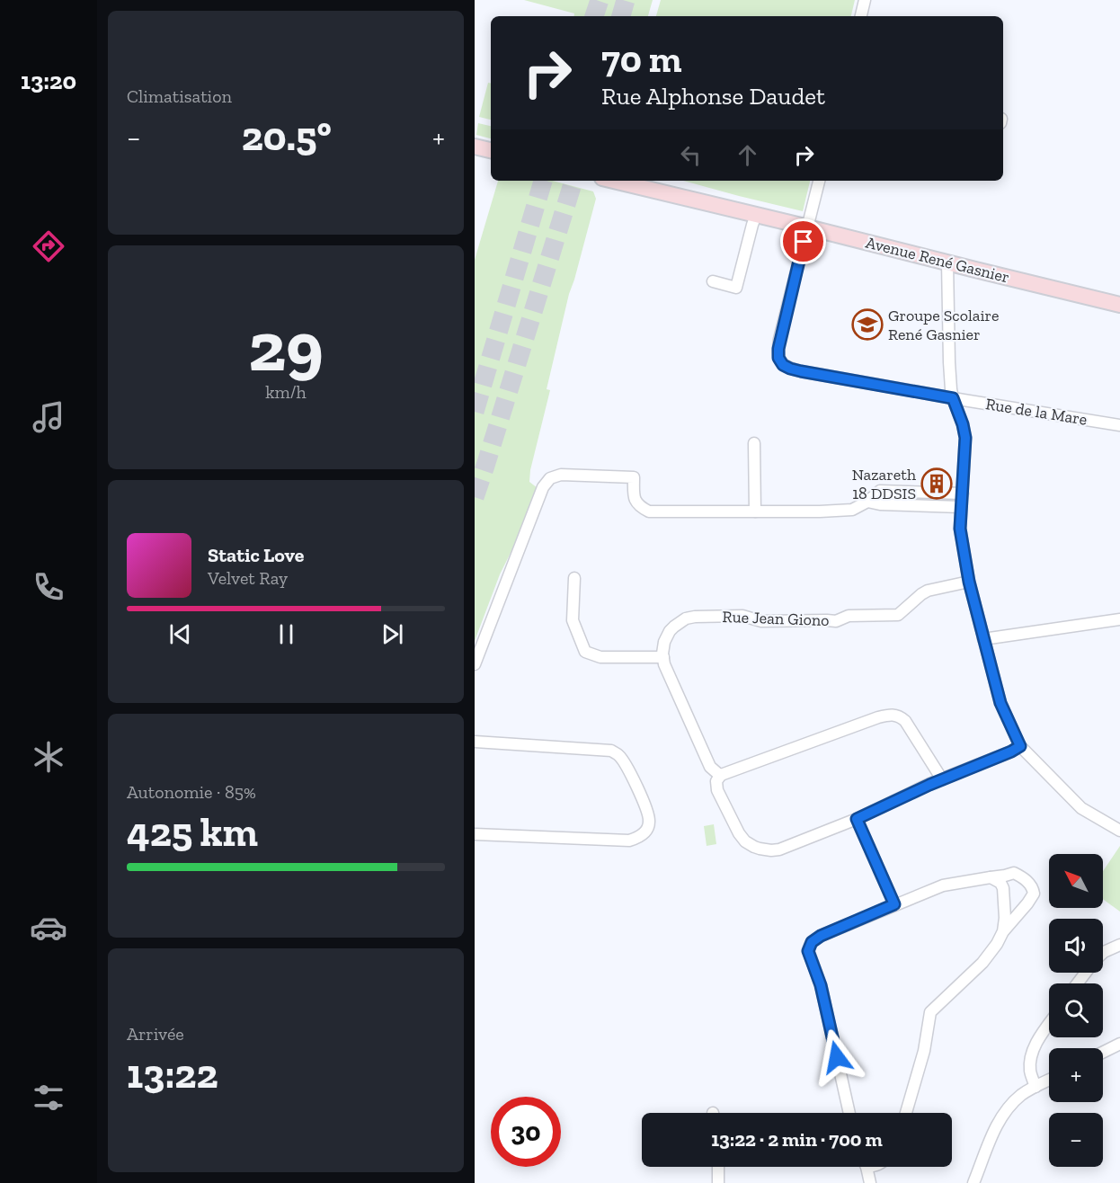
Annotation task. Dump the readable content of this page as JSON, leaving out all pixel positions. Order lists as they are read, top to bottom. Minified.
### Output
{"streets":{"main road":["Avenue René Gasnier"],"street":["Rue de la Mare","Rue Jean Giono"]},"crossings":[["Avenue René Gasnier","Rue de la Mare"]],"places":{"school or university":["Groupe Scolaire René Gasnier"],"building":["Nazareth 18 DDSIS"]},"north":"top left","page":{"tabs":"13:20","tile":["Climatisation",["29","km/h"],["Autonomie · 85%","425 km"],["Arrivée","13:22"]],"turn":["70 m","Rue Alphonse Daudet"],"heat":["−","20.5°","+"],"song":["Static Love","Velvet Ray"],"map_buttons":["+","−"],"limit":"30","trip":"13:22 · 2 min · 700 m"}}
